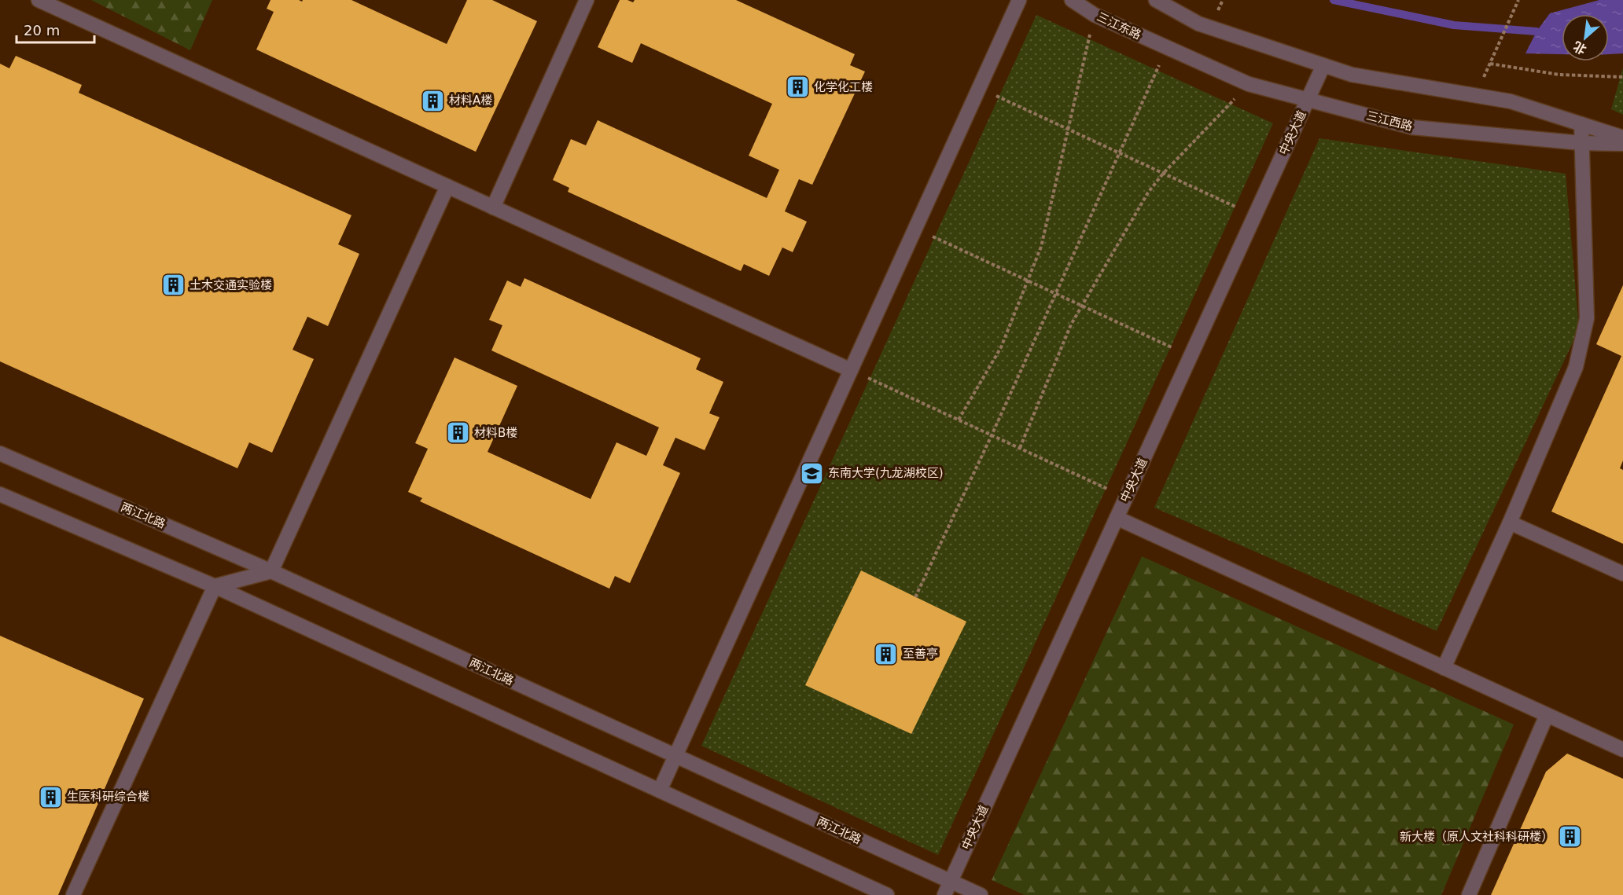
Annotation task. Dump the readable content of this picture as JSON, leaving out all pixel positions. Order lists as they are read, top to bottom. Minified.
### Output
{"streets":{"street":["三江东路","三江西路","中央大道","两江北路"]},"crossings":[["三江东路","三江西路"],["三江西路","中央大道"],["中央大道","两江北路"]],"places":{"building":["化学化工楼","材料A楼","土木交通实验楼","材料B楼","至善亭","生医科研综合楼","新大楼（原人文社科科研楼）"],"school or university":["东南大学(九龙湖校区)"]},"scale_bar":"20 m","north":"bottom left"}
